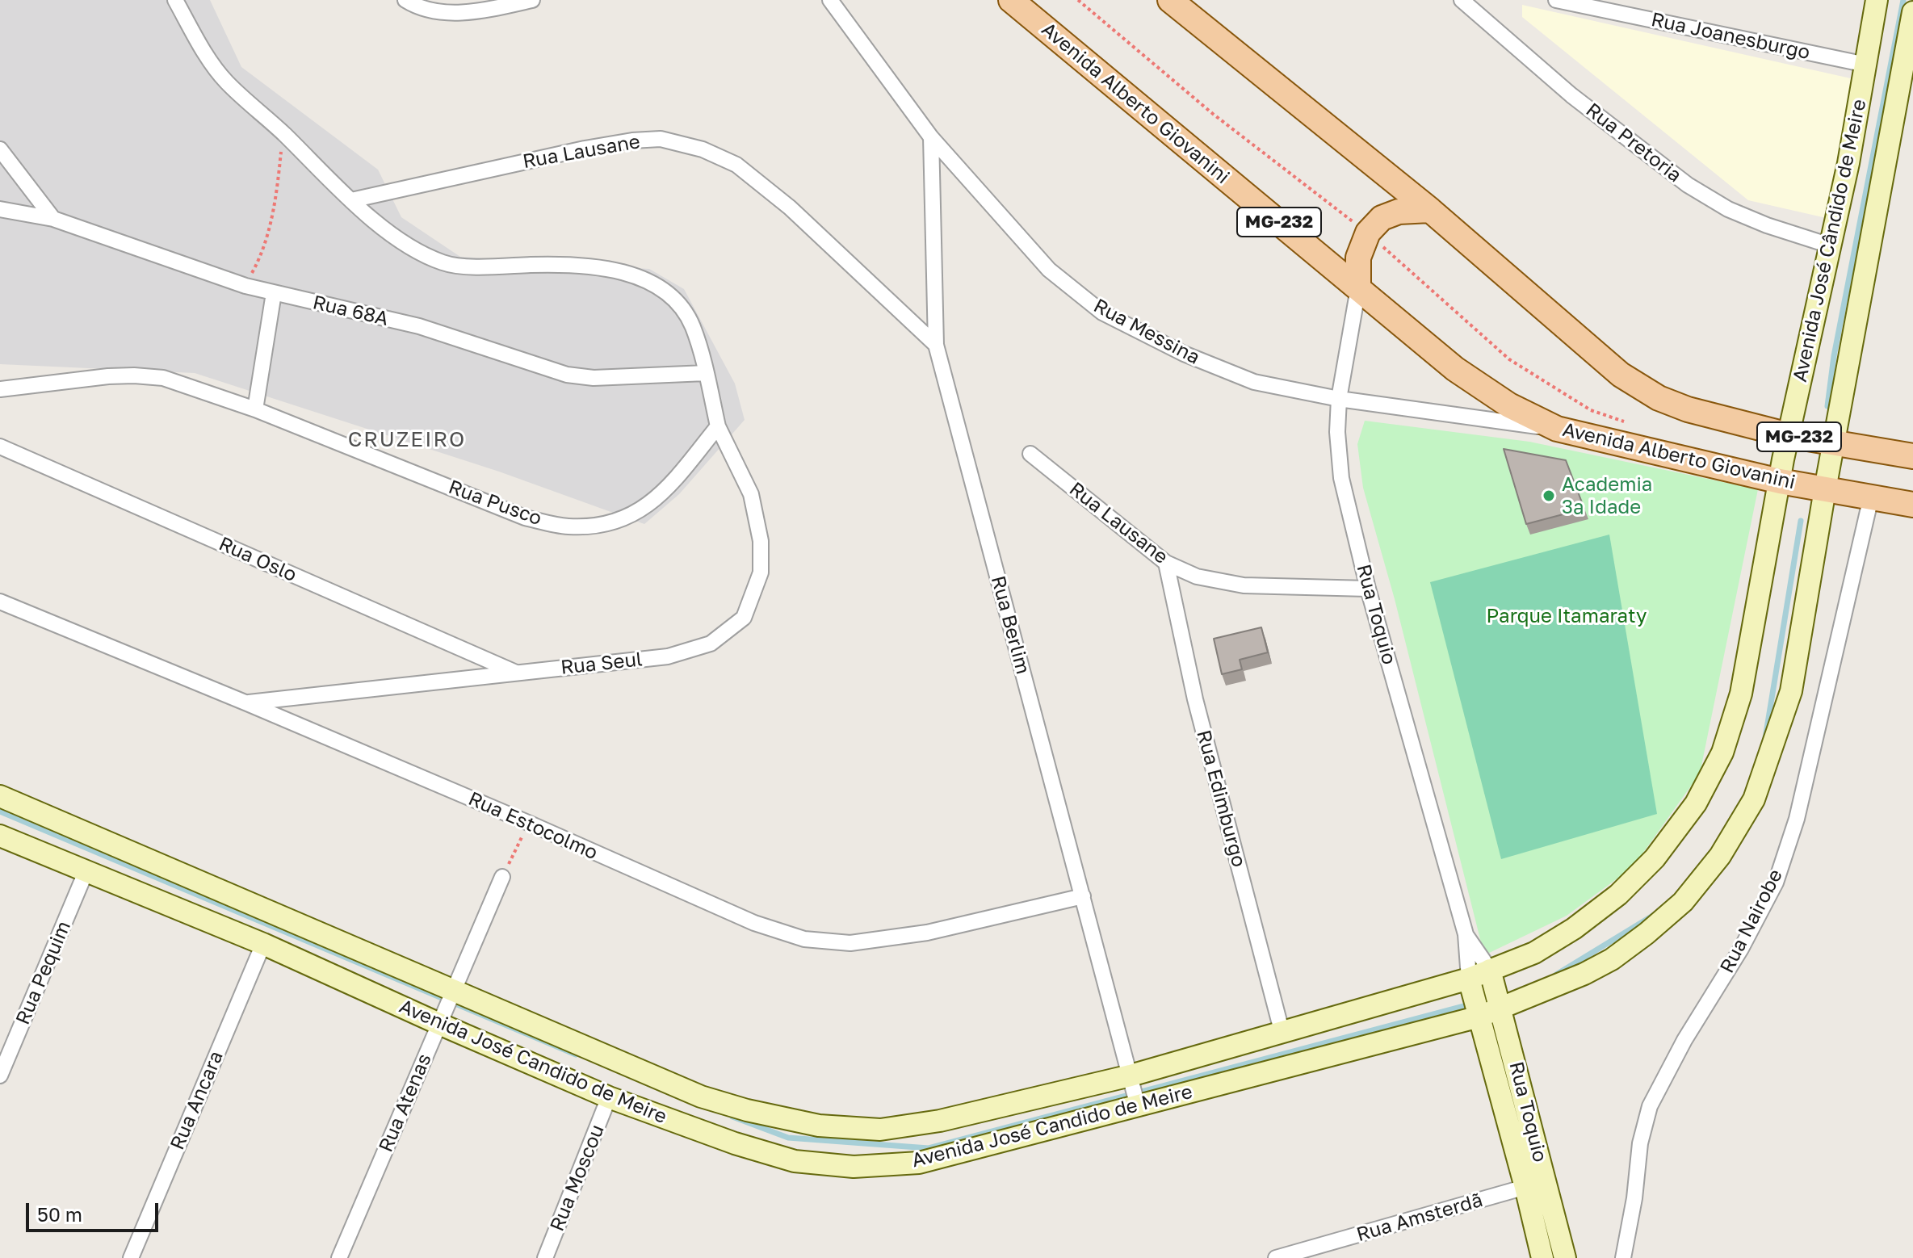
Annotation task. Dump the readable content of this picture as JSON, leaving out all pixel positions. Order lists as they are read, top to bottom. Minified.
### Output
{"streets":{"main road":["Avenida Alberto Giovanini","MG-232"],"street":["Rua Joanesburgo","Rua Pretoria","Rua Lausane","Avenida José Cândido de Meire","Rua 68A","Rua Messina","Rua Pusco","Rua Oslo","Rua Toquio","Rua Berlim","Rua Seul","Rua Edimburgo","Rua Estocolmo","Rua Nairobe","Rua Pequim","Avenida José Candido de Meire","Rua Ancara","Rua Atenas","Rua Moscou","Rua Amsterdã"]},"crossings":[["Rua Joanesburgo","Avenida José Cândido de Meire"],["Avenida Alberto Giovanini","Avenida José Cândido de Meire"],["Avenida Alberto Giovanini","Rua Messina"],["Avenida Alberto Giovanini","Rua Toquio"],["Avenida Alberto Giovanini","Rua Nairobe"],["Avenida Alberto Giovanini","Avenida José Candido de Meire"],["Rua Pretoria","Avenida José Cândido de Meire"],["Rua Lausane","Rua Toquio"],["Rua Lausane","Rua Berlim"],["Rua Lausane","Rua Edimburgo"],["MG-232","Avenida José Cândido de Meire"],["Avenida José Cândido de Meire","Avenida José Candido de Meire"],["Rua Messina","Rua Toquio"],["Rua Messina","Rua Berlim"],["Rua Pusco","Rua Seul"],["Rua Oslo","Rua Seul"],["Rua Toquio","Avenida José Candido de Meire"],["Rua Berlim","Rua Estocolmo"],["Rua Berlim","Avenida José Candido de Meire"],["Rua Seul","Rua Estocolmo"],["Rua Edimburgo","Avenida José Candido de Meire"],["Rua Pequim","Avenida José Candido de Meire"],["Avenida José Candido de Meire","Rua Ancara"],["Avenida José Candido de Meire","Rua Atenas"],["Avenida José Candido de Meire","Rua Moscou"]],"districts":["CRUZEIRO"],"parks":["Parque Itamaraty"],"places":["Academia 3ª Idade"],"scale_bar":"50 m"}
